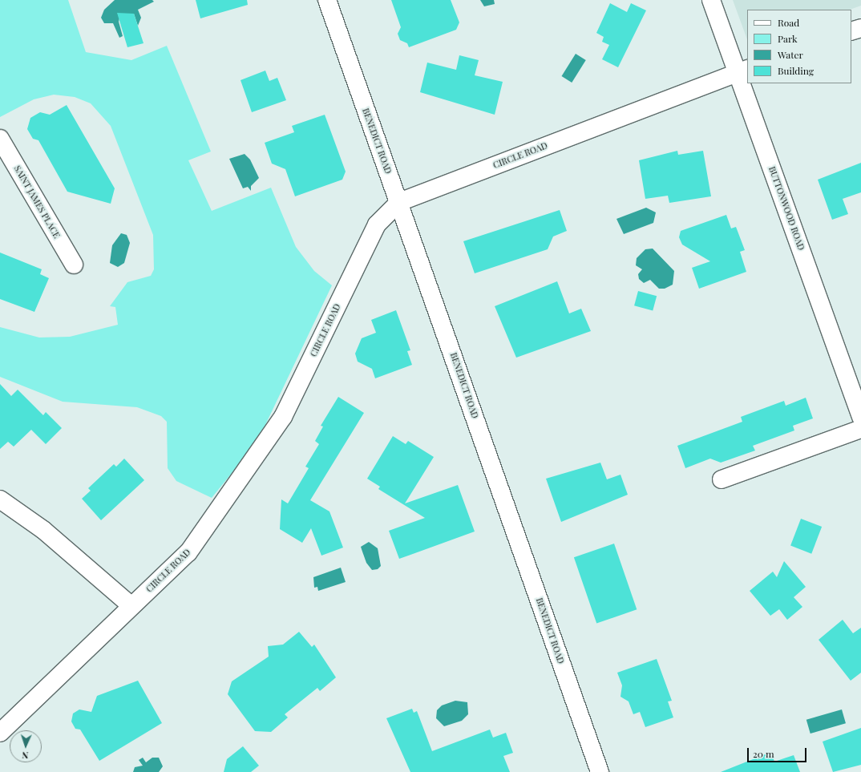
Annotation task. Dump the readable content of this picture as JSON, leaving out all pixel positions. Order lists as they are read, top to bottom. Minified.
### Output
{"streets":{"street":["BENEDICT ROAD","CIRCLE ROAD","SAINT JAMES PLACE","BUTTONWOOD ROAD"]},"crossings":[["BENEDICT ROAD","CIRCLE ROAD"],["CIRCLE ROAD","BUTTONWOOD ROAD"]],"legend":["Road","Park","Water","Building"],"scale_bar":"20 m","north":"bottom"}
